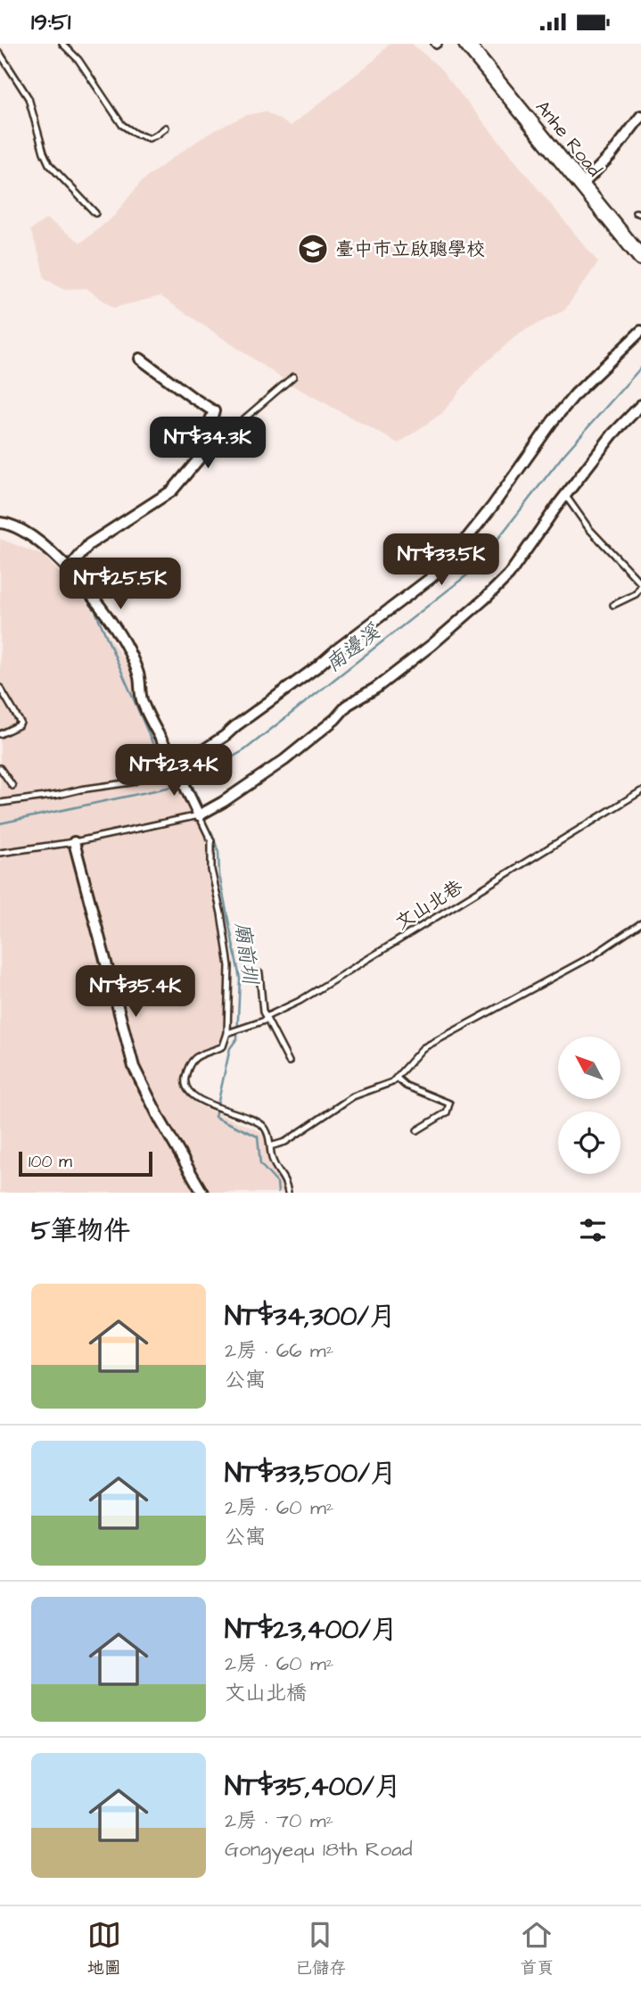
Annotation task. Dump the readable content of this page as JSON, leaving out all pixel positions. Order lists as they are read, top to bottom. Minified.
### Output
{"streets":{"main road":["Anhe Road"],"lane":["文山北巷"]},"water":["南邊溪","廟前圳"],"places":{"school or university":["臺中市立啟聰學校"]},"scale_bar":"100 m","north":"top left","page":{"status":"19:51","price":["NT$34.3K","NT$33.5K","NT$25.5K","NT$23.4K","NT$35.4K"],"scale":"100 m","heading":"5筆物件","list":[{"name":"NT$34,300/月","note":"2房 · 66 m² · 公寓"},{"name":"NT$33,500/月","note":"2房 · 60 m² · 公寓"},{"name":"NT$23,400/月","note":"2房 · 60 m² · 文山北橋"},{"name":"NT$35,400/月","note":"2房 · 70 m² · Gongyequ 18th Road"}],"tabs":["地圖","已儲存","首頁"]}}
